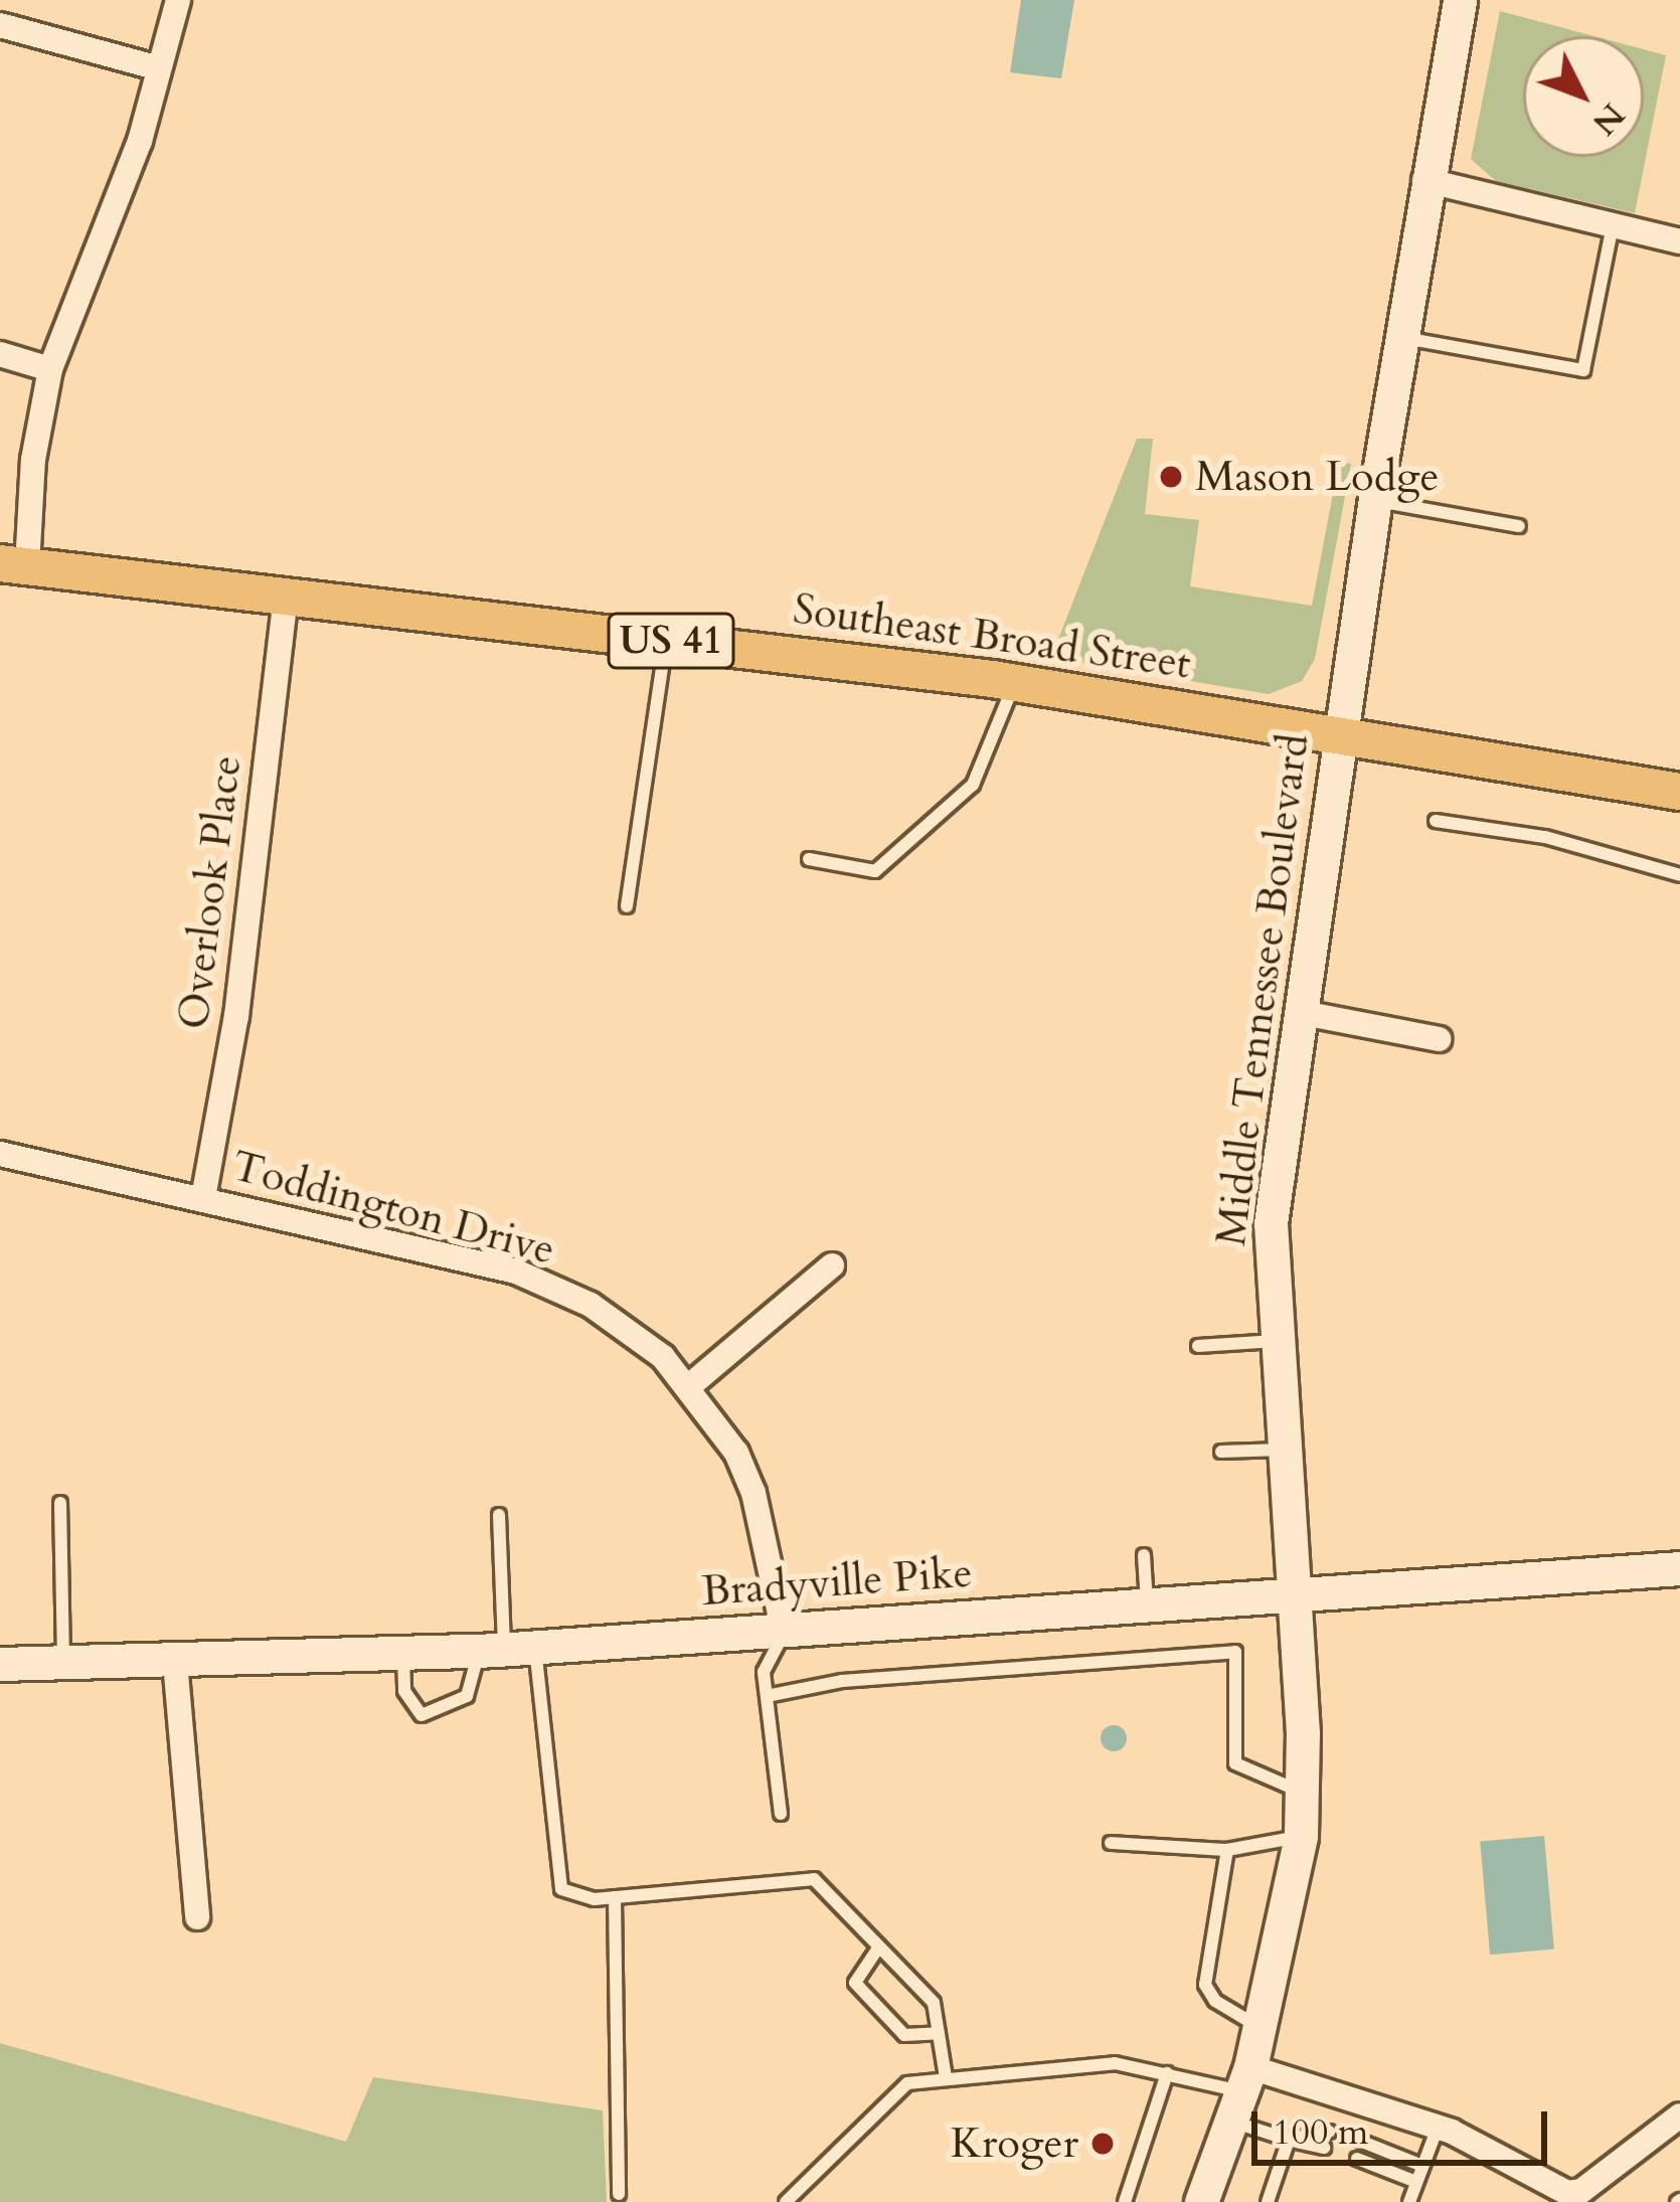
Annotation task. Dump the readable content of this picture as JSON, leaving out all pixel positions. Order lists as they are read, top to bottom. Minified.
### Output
{"streets":{"main road":["Southeast Broad Street","US 41","Middle Tennessee Boulevard","Bradyville Pike"],"street":["Overlook Place","Toddington Drive"]},"crossings":[["Southeast Broad Street","Overlook Place"],["Southeast Broad Street","Middle Tennessee Boulevard"],["Overlook Place","Toddington Drive"],["Middle Tennessee Boulevard","Bradyville Pike"],["Toddington Drive","Bradyville Pike"]],"places":["Mason Lodge","Kroger"],"scale_bar":"100 m","north":"bottom right"}
